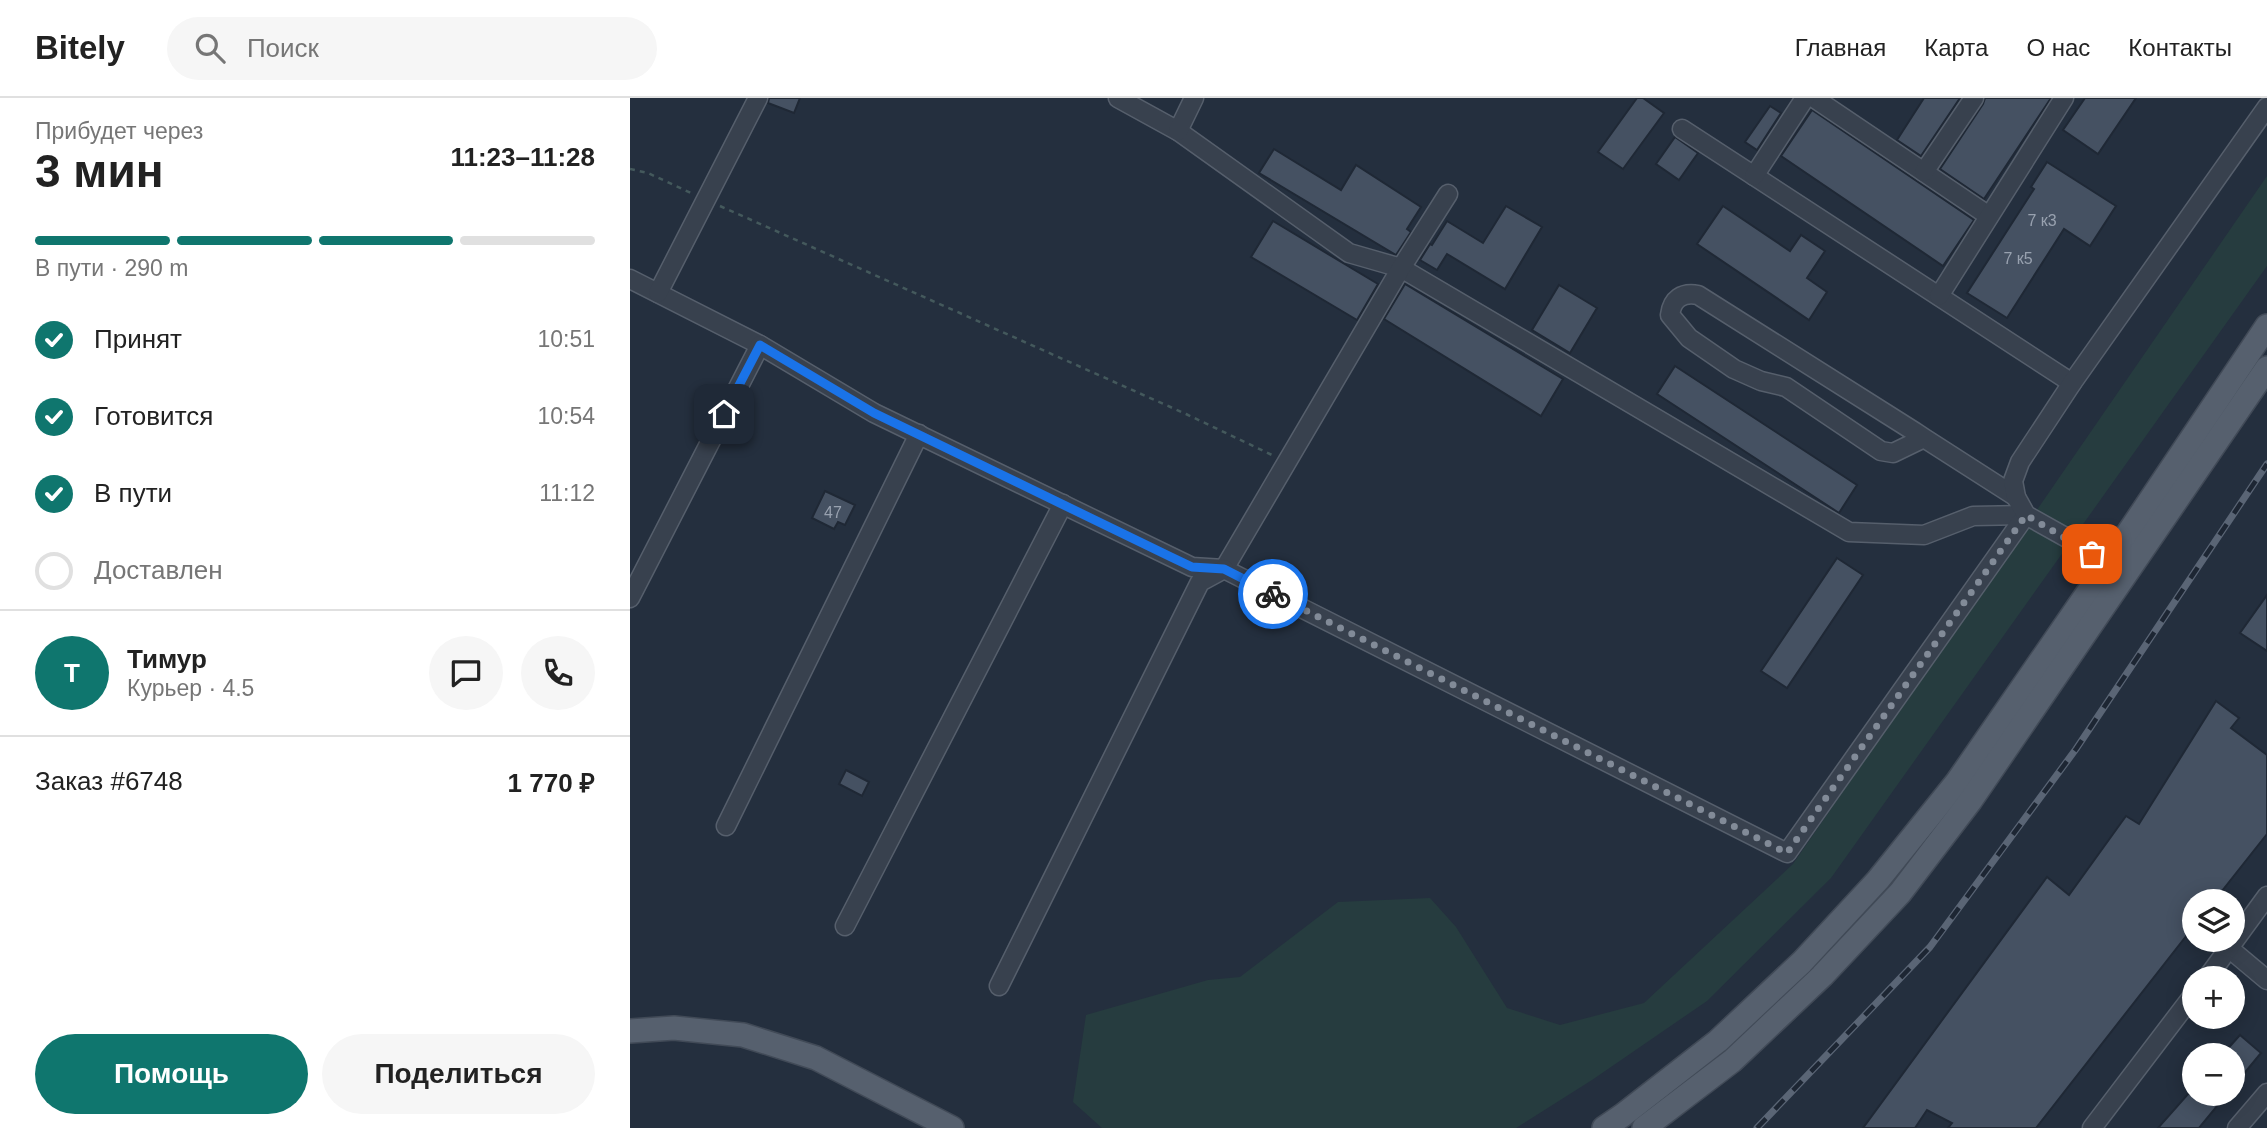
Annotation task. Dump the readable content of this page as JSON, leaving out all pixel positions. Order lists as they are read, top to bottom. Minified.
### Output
{"house_numbers":["7 к3","7 к5","47"],"page":{"header":"Bitely","search":"Поиск","nav":["Главная","Карта","О нас","Контакты"],"heading":["3 мин","Прибудет через","11:23–11:28"],"panel":["Тимур","Курьер · 4.5","Заказ #6748","1 770 ₽"],"bar":"В пути · 290 m","list":[["Принят","10:51"],["Готовится","10:54"],["В пути","11:12"],"Доставлен"],"round":"Т","map_buttons":["+","−"],"buttons":["Помощь","Поделиться"]}}
